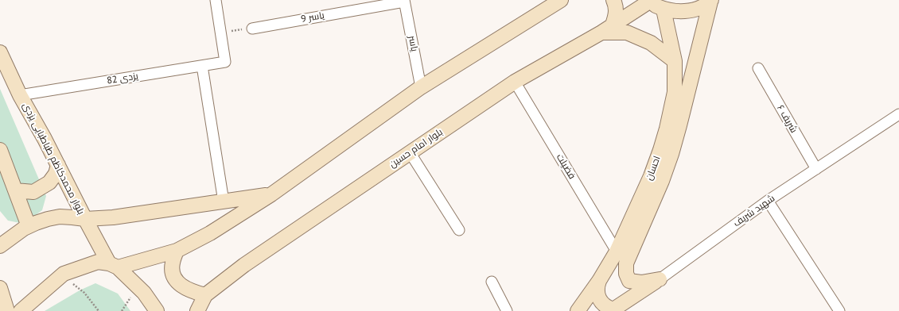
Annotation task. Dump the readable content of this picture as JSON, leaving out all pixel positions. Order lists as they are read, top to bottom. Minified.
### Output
{"streets":{"main road":["بلوار امام حسین","بلوار محمدکاظم طباطبایی یزدی","احسان","شهید شریف"],"street":["یاسر 9","یاسر","یزدی 82","شریف ۶","فضیلت"]},"crossings":[["یاسر 9","یاسر"],["یزدی 82","بلوار محمدکاظم طباطبایی یزدی"],["شریف ۶","شهید شریف"],["بلوار امام حسین","فضیلت"],["فضیلت","احسان"],["احسان","شهید شریف"]]}
